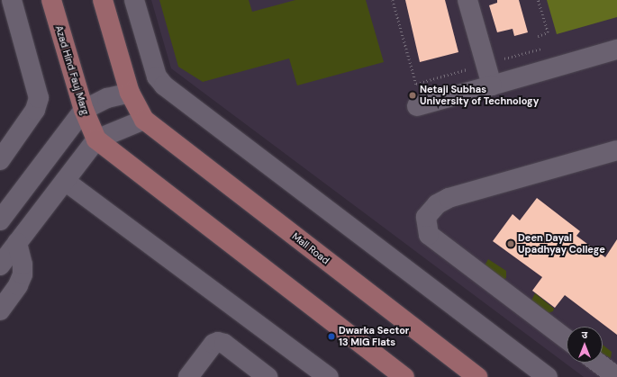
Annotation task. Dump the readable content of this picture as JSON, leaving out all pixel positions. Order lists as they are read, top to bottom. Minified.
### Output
{"streets":{"main road":["Azad Hind Fauj Marg","Mall Road"]},"places":["Netaji Subhas University of Technology","Deen Dayal Upadhyay College","Dwarka Sector 13 MIG Flats"],"north":"top"}
